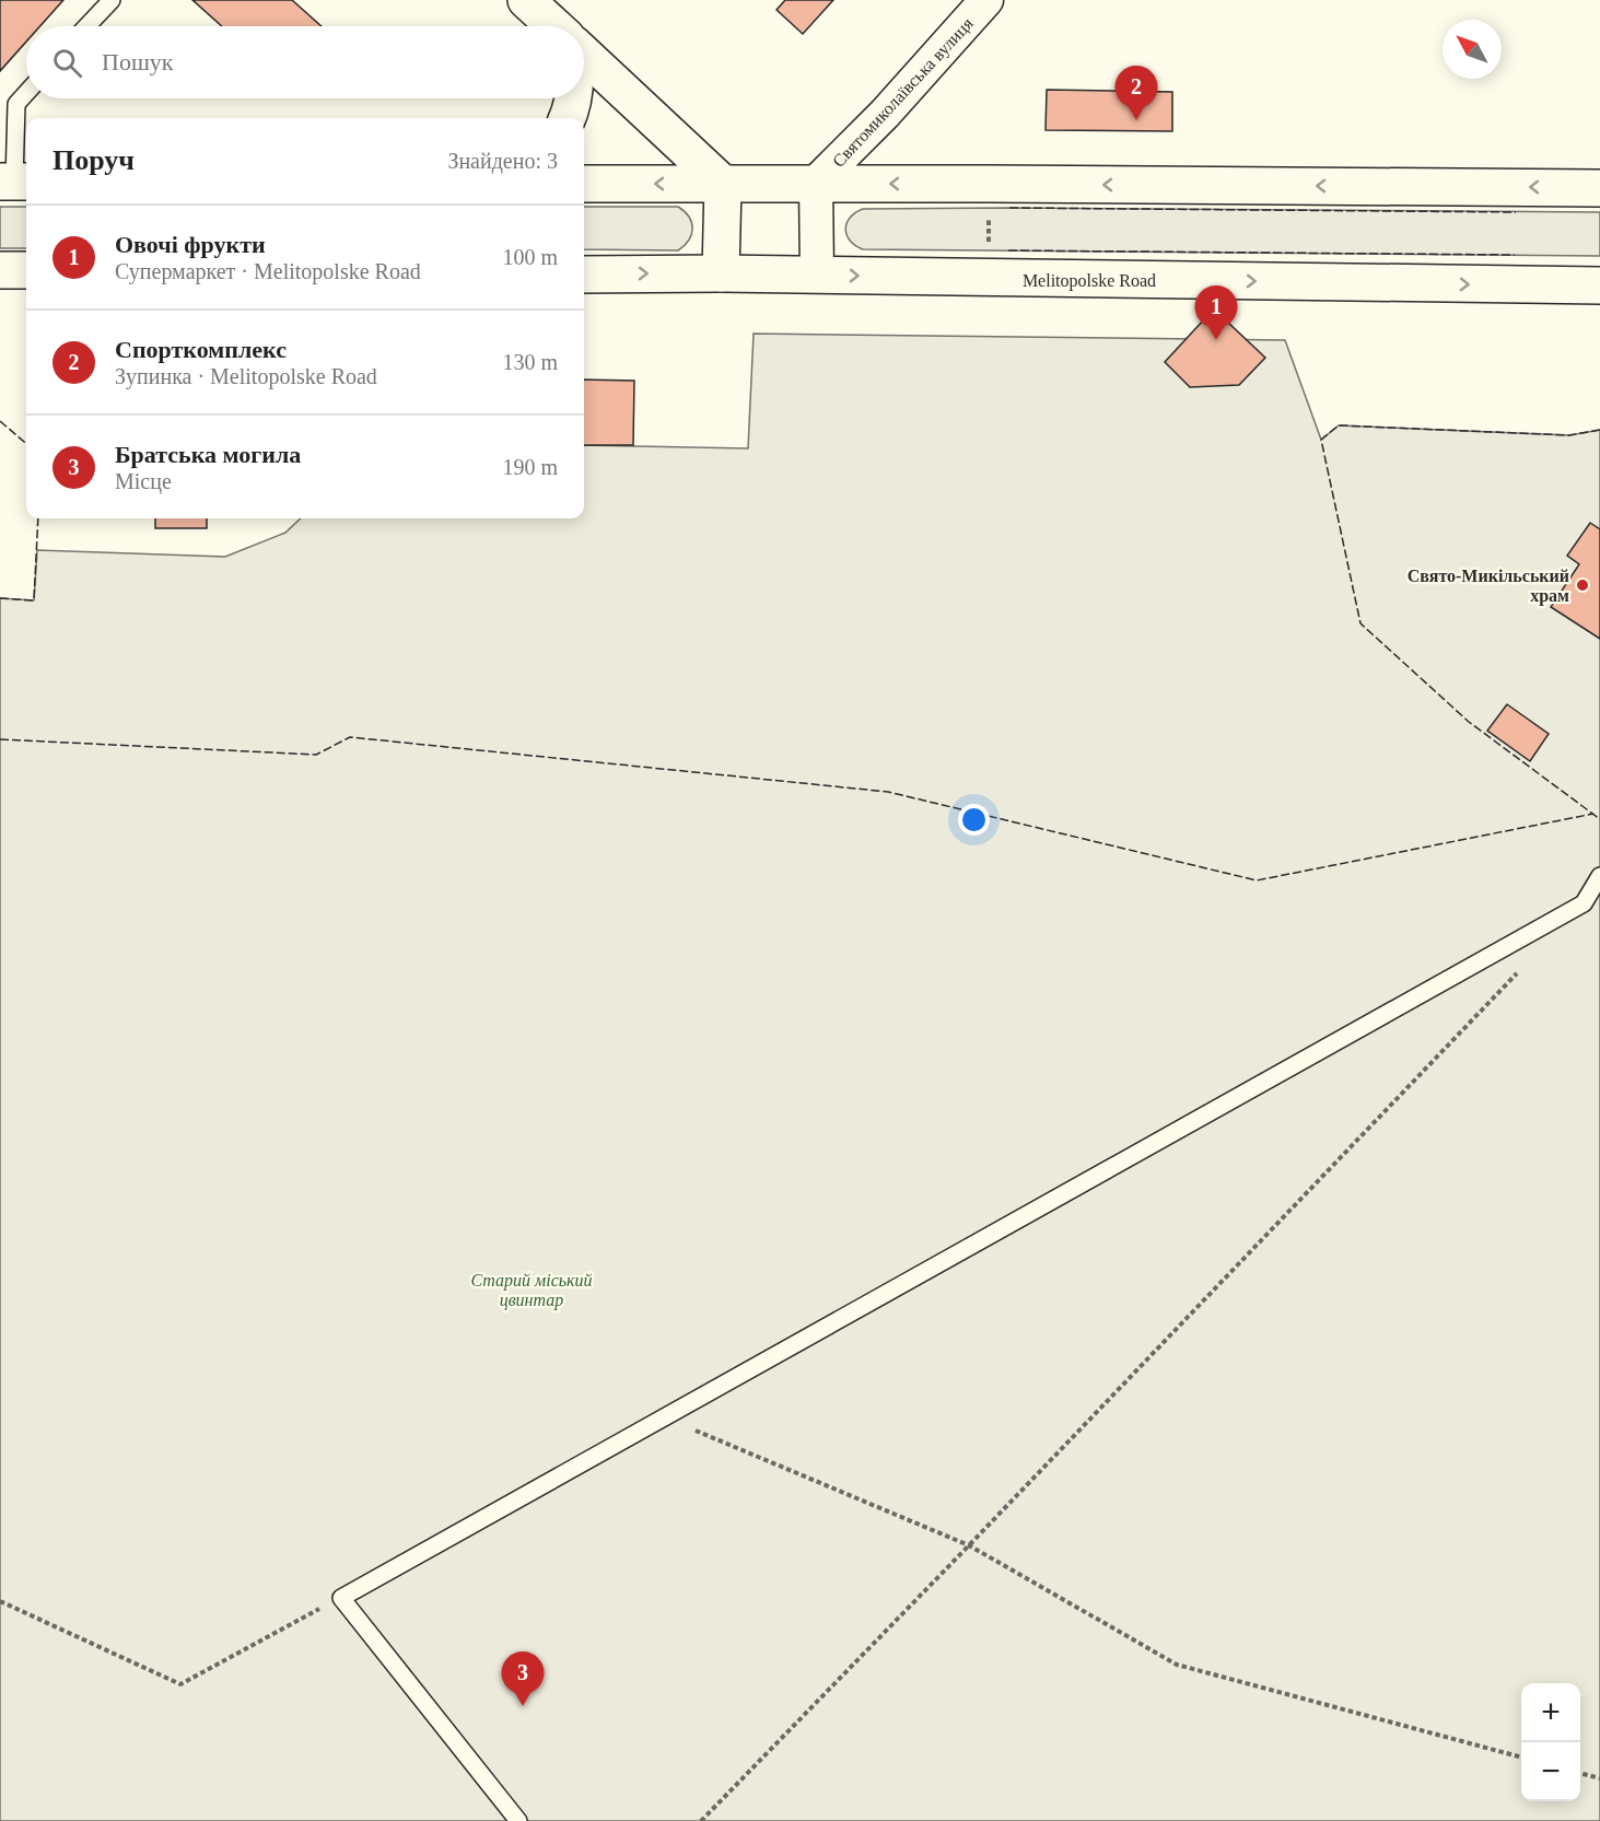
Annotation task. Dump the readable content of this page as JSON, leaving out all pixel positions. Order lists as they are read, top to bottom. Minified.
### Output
{"streets":{"main road":["Melitopolske Road"],"street":["Святомиколаївська вулиця"]},"parks":["Старий міський цвинтар"],"places":["Свято-Микільський храм"],"north":"top left","page":{"search":"Пошук","pins":["2","1","3"],"heading":["Поруч","Знайдено: 3"],"list":[{"mark":"1","name":"Овочі фрукти","note":"Супермаркет · Melitopolske Road","value":"100 m"},{"mark":"2","name":"Спорткомплекс","note":"Зупинка · Melitopolske Road","value":"130 m"},{"mark":"3","name":"Братська могила","note":"Місце","value":"190 m"}],"map_buttons":["+","−"]}}
